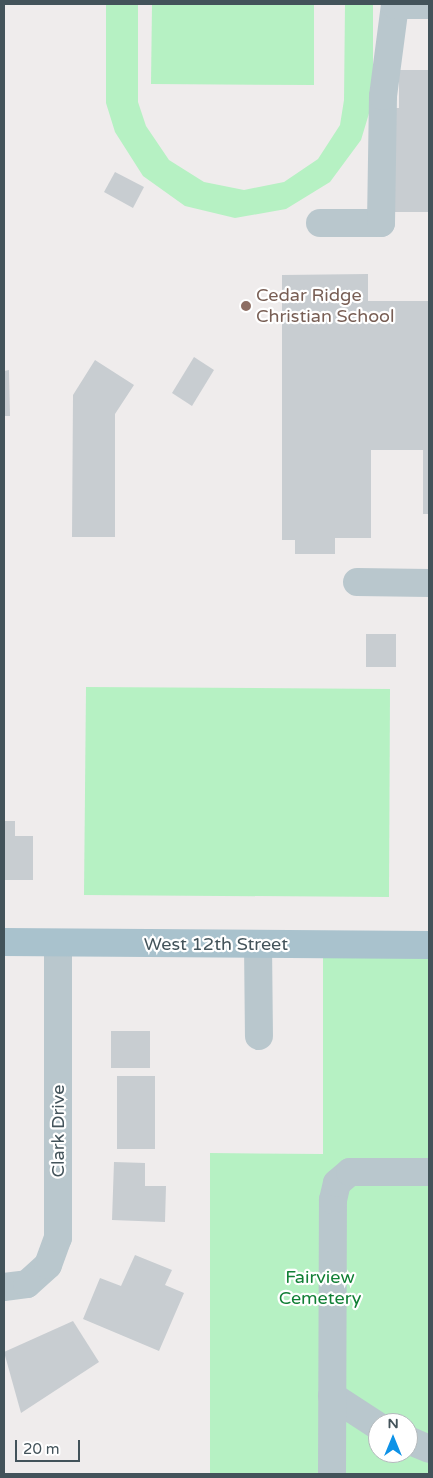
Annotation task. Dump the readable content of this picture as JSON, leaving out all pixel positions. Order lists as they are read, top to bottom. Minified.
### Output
{"streets":{"main road":["West 12th Street"],"street":["Clark Drive"]},"crossings":[["West 12th Street","Clark Drive"]],"parks":["Fairview Cemetery"],"places":["Cedar Ridge Christian School"],"scale_bar":"20 m","north":"top"}
